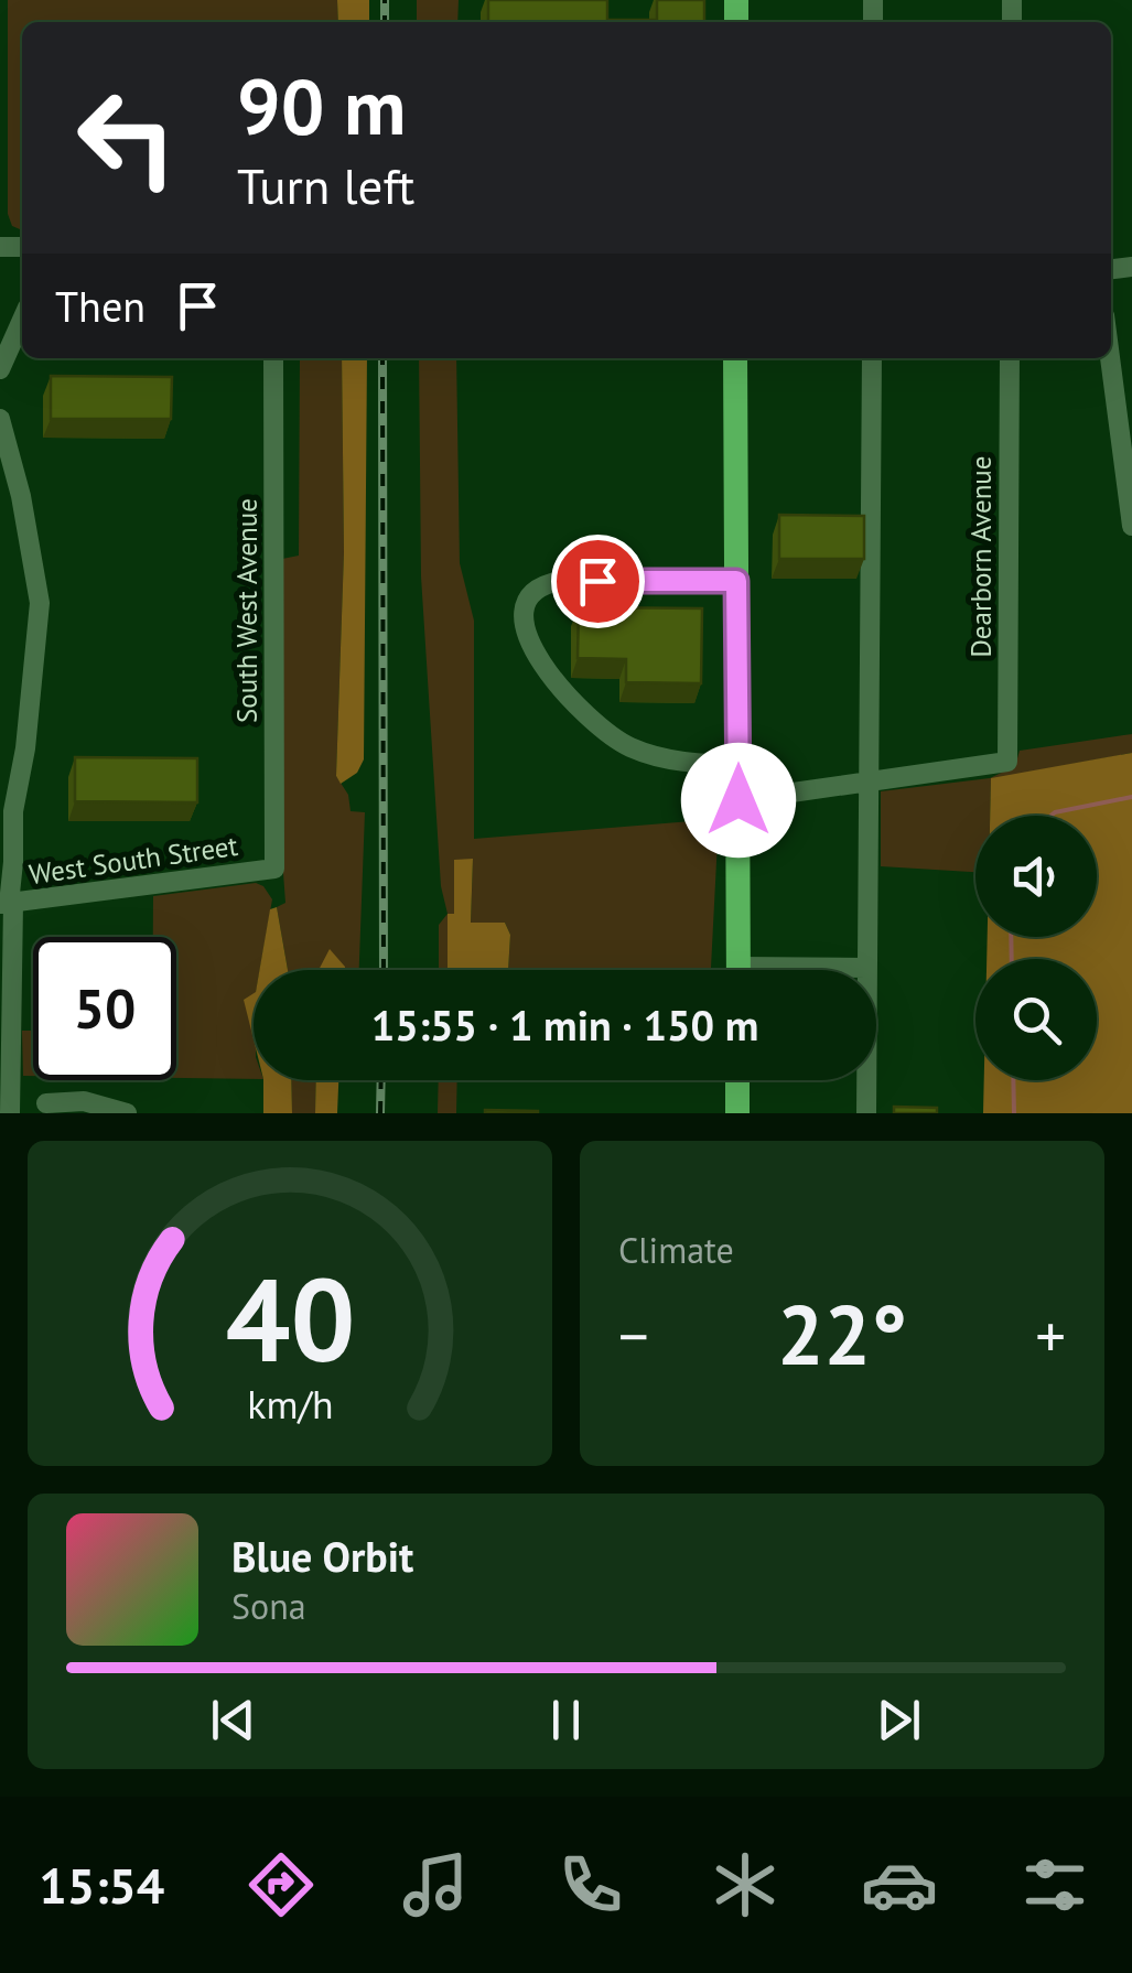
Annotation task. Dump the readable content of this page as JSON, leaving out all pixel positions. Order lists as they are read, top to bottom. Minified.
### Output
{"streets":{"street":["Dearborn Avenue","South West Avenue","West South Street"]},"crossings":[["South West Avenue","West South Street"]],"page":{"turn":["90 m","Turn left"],"then":"Then","limit":"50","trip":"15:55 · 1 min · 150 m","tile":"Climate","heat":["−","22°","+"],"song":["Blue Orbit","Sona"],"tabs":"15:54","gauge":["40","km/h"]}}
